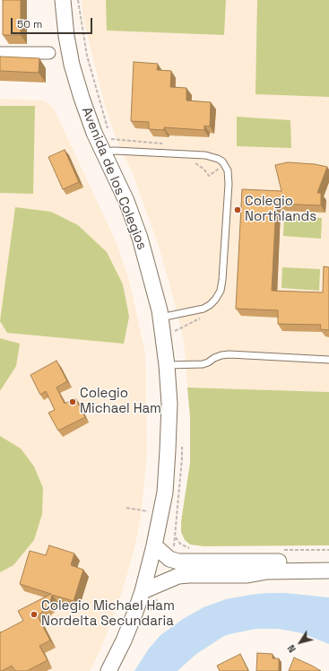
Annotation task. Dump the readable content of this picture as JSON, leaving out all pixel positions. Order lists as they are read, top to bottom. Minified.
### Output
{"streets":{"street":["Avenida de los Colegios"]},"places":["Colegio Northlands","Colegio Michael Ham","Colegio Michael Ham Nordelta Secundaria"],"scale_bar":"50 m","north":"bottom left"}
